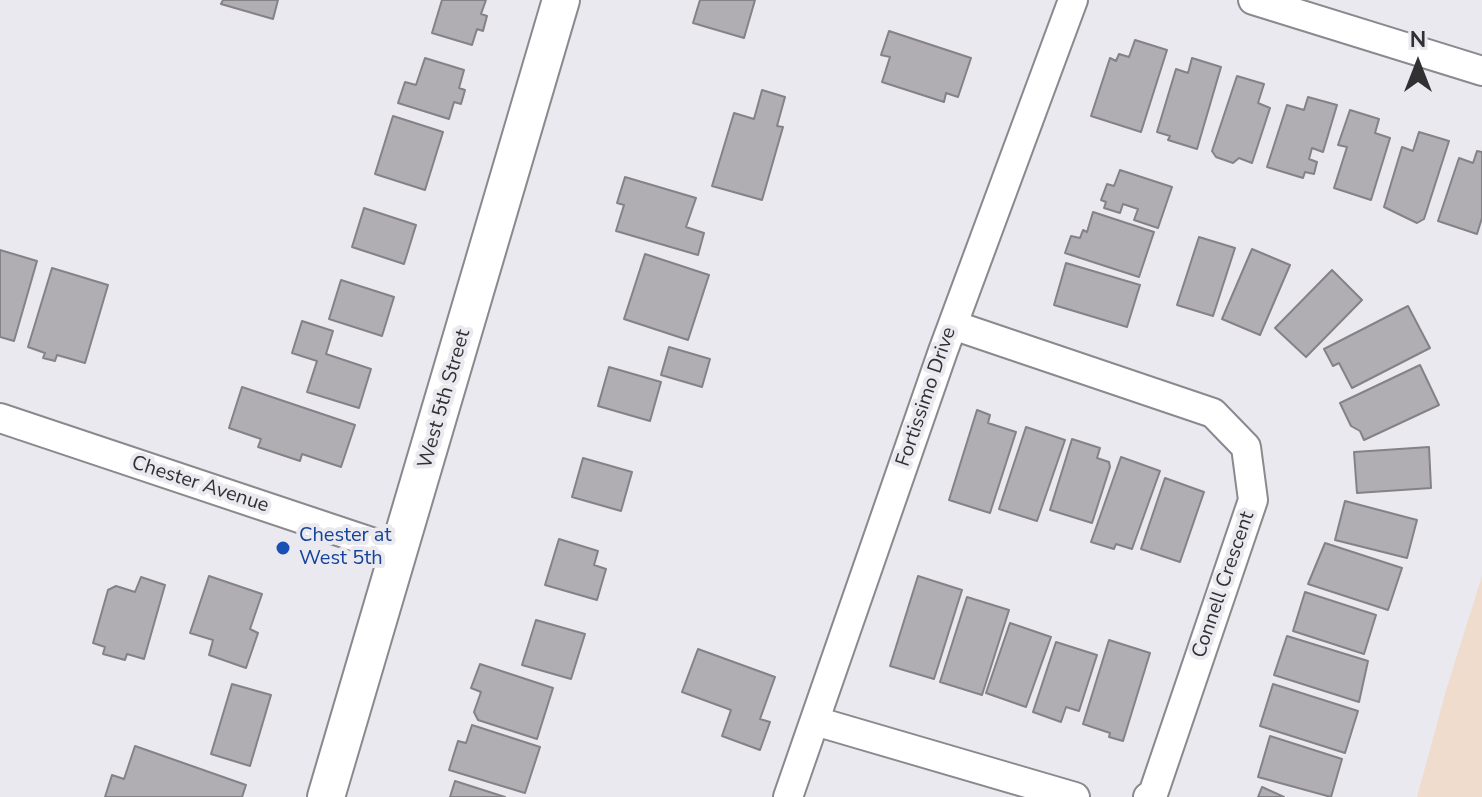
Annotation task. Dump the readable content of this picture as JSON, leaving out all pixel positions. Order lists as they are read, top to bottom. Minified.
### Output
{"streets":{"street":["Fortissimo Drive","West 5th Street","Chester Avenue","Connell Crescent"]},"crossings":[["Fortissimo Drive","Connell Crescent"],["West 5th Street","Chester Avenue"]],"places":["Chester at West 5th"],"north":"top"}
